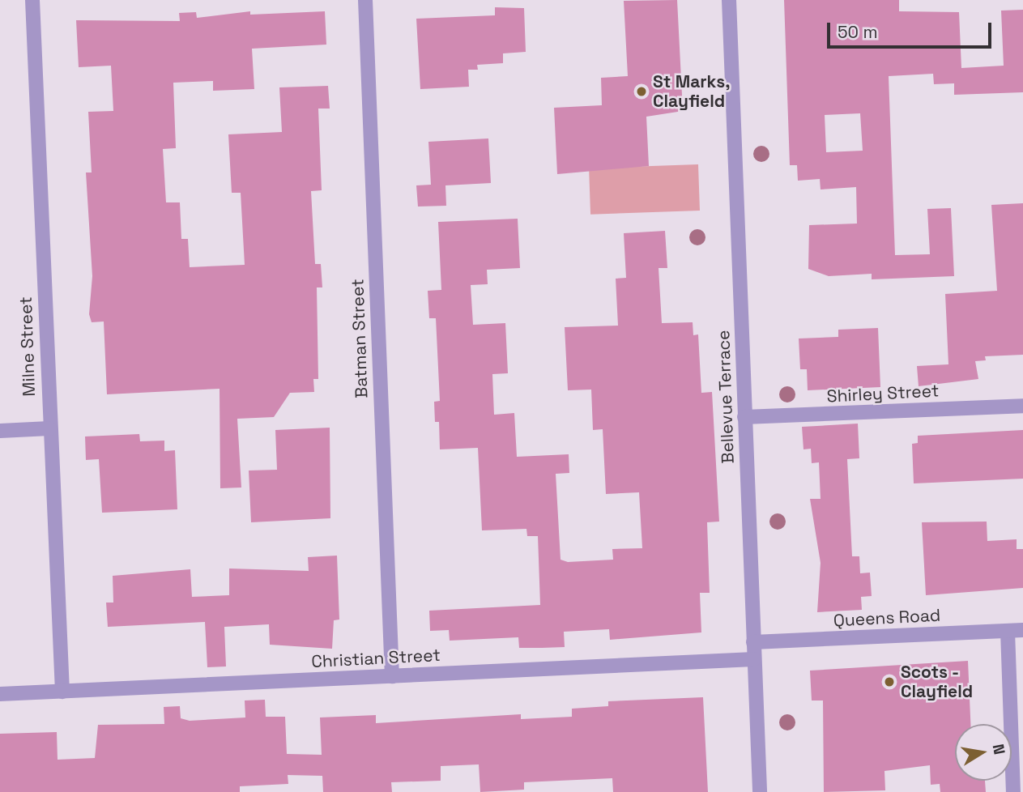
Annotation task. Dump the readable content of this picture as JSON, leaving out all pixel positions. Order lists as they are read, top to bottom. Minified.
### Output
{"streets":{"street":["Batman Street","Milne Street","Shirley Street","Bellevue Terrace","Queens Road","Christian Street"]},"crossings":[["Batman Street","Christian Street"],["Milne Street","Christian Street"],["Shirley Street","Bellevue Terrace"],["Bellevue Terrace","Queens Road"],["Bellevue Terrace","Christian Street"]],"places":["St Marks, Clayfield","Scots - Clayfield"],"scale_bar":"50 m","north":"right"}
